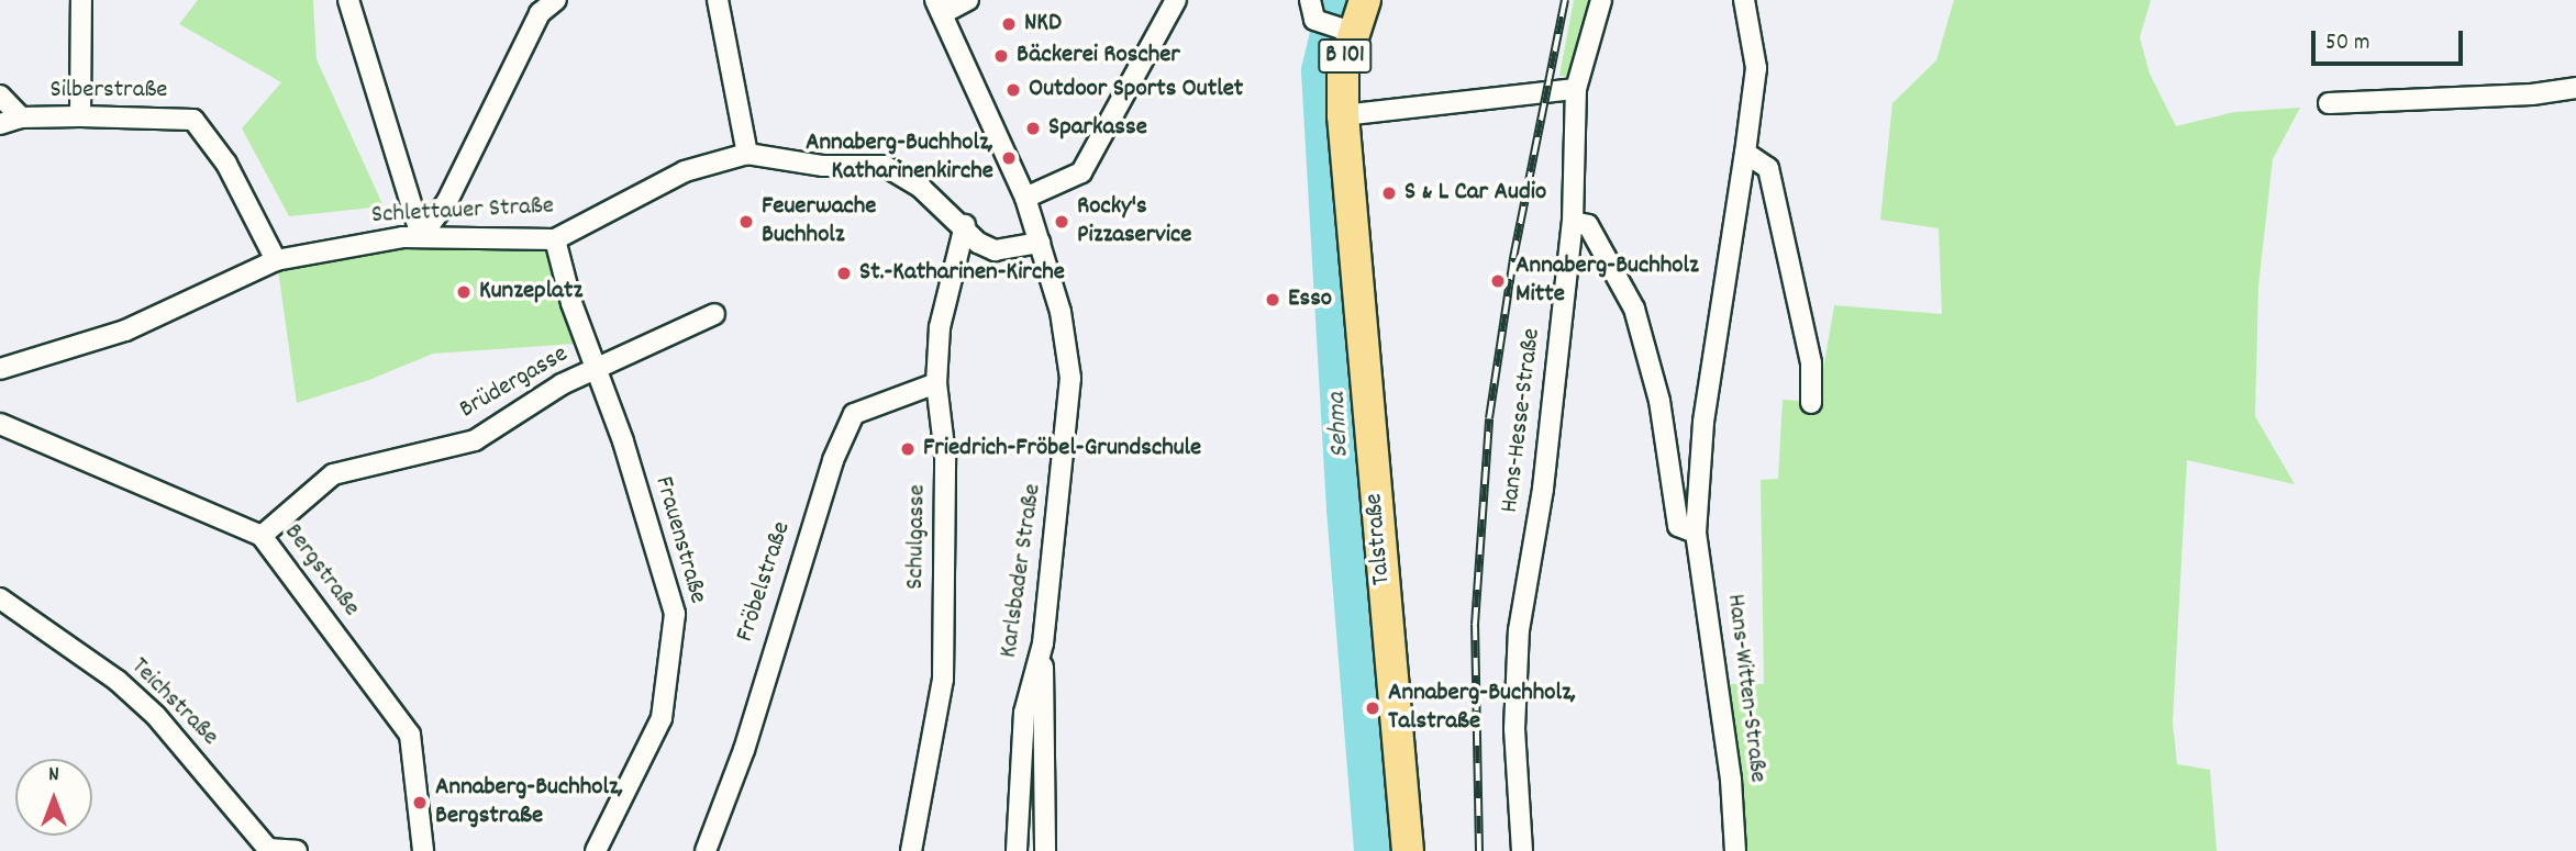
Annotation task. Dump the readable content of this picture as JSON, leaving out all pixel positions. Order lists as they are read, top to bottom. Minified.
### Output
{"streets":{"main road":["B 101","Talstraße"],"street":["Silberstraße","Schlettauer Straße","Brüdergasse","Hans-Hesse-Straße","Schulgasse","Frauenstraße","Bergstraße","Karlsbader Straße","Fröbelstraße","Hans-Witten-Straße","Teichstraße"]},"crossings":[["Silberstraße","Schlettauer Straße"],["Schlettauer Straße","Schulgasse"],["Schlettauer Straße","Frauenstraße"],["Schlettauer Straße","Karlsbader Straße"],["Brüdergasse","Frauenstraße"],["Brüdergasse","Bergstraße"],["Schulgasse","Fröbelstraße"]],"water":["Sehma"],"places":["NKD","Bäckerei Roscher","Outdoor Sports Outlet","Sparkasse","Annaberg-Buchholz, Katharinenkirche","S & L Car Audio","Feuerwache Buchholz","Rocky's Pizzaservice","St.-Katharinen-Kirche","Annaberg-Buchholz Mitte","Kunzeplatz","Esso","Friedrich-Fröbel-Grundschule","Annaberg-Buchholz, Talstraße","Annaberg-Buchholz, Bergstraße"],"scale_bar":"50 m","north":"top"}
